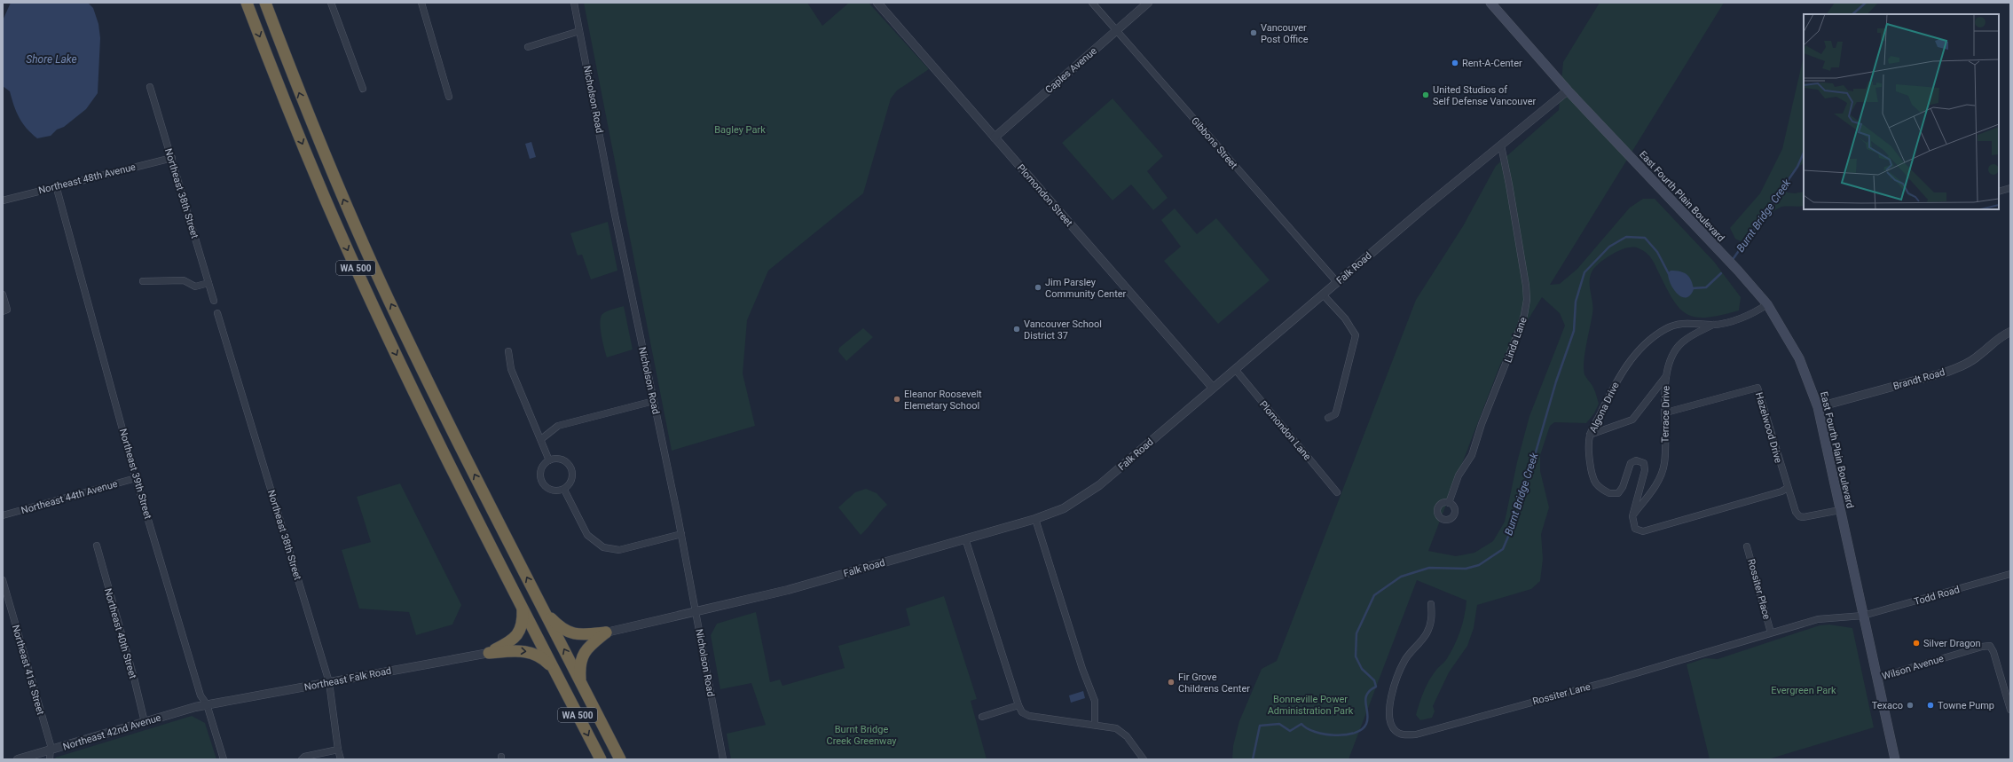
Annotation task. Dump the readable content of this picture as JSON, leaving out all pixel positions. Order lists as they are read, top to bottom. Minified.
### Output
{"streets":{"highway":["WA 500"],"main road":["East Fourth Plain Boulevard"],"street":["Caples Avenue","Nicholson Road","Gibbons Street","Northeast 48th Avenue","Northeast 38th Street","Plomondon Street","Falk Road","Linda Lane","Brandt Road","Algona Drive","Terrace Drive","Hazelwood Drive","Plomondon Lane","Northeast 39th Street","Northeast 44th Avenue","Rossiter Place","Todd Road","Northeast 40th Street","Wilson Avenue","Northeast 41st Street","Northeast Falk Road","Rossiter Lane","Northeast 42nd Avenue"]},"crossings":[["Caples Avenue","Gibbons Street"],["Caples Avenue","Plomondon Street"],["Nicholson Road","Falk Road"],["Gibbons Street","Falk Road"],["Northeast 48th Avenue","Northeast 38th Street"],["Northeast 48th Avenue","Northeast 39th Street"],["Northeast 38th Street","Northeast Falk Road"],["Plomondon Street","Falk Road"],["East Fourth Plain Boulevard","Falk Road"],["East Fourth Plain Boulevard","Brandt Road"],["East Fourth Plain Boulevard","Algona Drive"],["East Fourth Plain Boulevard","Hazelwood Drive"],["East Fourth Plain Boulevard","Todd Road"],["East Fourth Plain Boulevard","Wilson Avenue"],["East Fourth Plain Boulevard","Rossiter Lane"],["Falk Road","Linda Lane"],["Falk Road","Plomondon Lane"],["Algona Drive","Terrace Drive"],["Terrace Drive","Hazelwood Drive"],["Northeast 39th Street","Northeast 44th Avenue"],["Northeast 39th Street","Northeast Falk Road"],["Northeast 39th Street","Northeast 42nd Avenue"],["Rossiter Place","Rossiter Lane"],["Todd Road","Rossiter Lane"],["Northeast 40th Street","Northeast 42nd Avenue"],["Northeast 41st Street","Northeast 42nd Avenue"],["Northeast Falk Road","Northeast 42nd Avenue"]],"water":["Shore Lake","Burnt Bridge Creek"],"parks":["Bagley Park","Evergreen Park","Bonneville Power Administration Park","Burnt Bridge Creek Greenway"],"places":["Vancouver Post Office","Rent-A-Center","United Studios of Self Defense Vancouver","Jim Parsley Community Center","Vancouver School District 37","Eleanor Roosevelt Elemetary School","Silver Dragon","Fir Grove Childrens Center","Texaco","Towne Pump"]}
